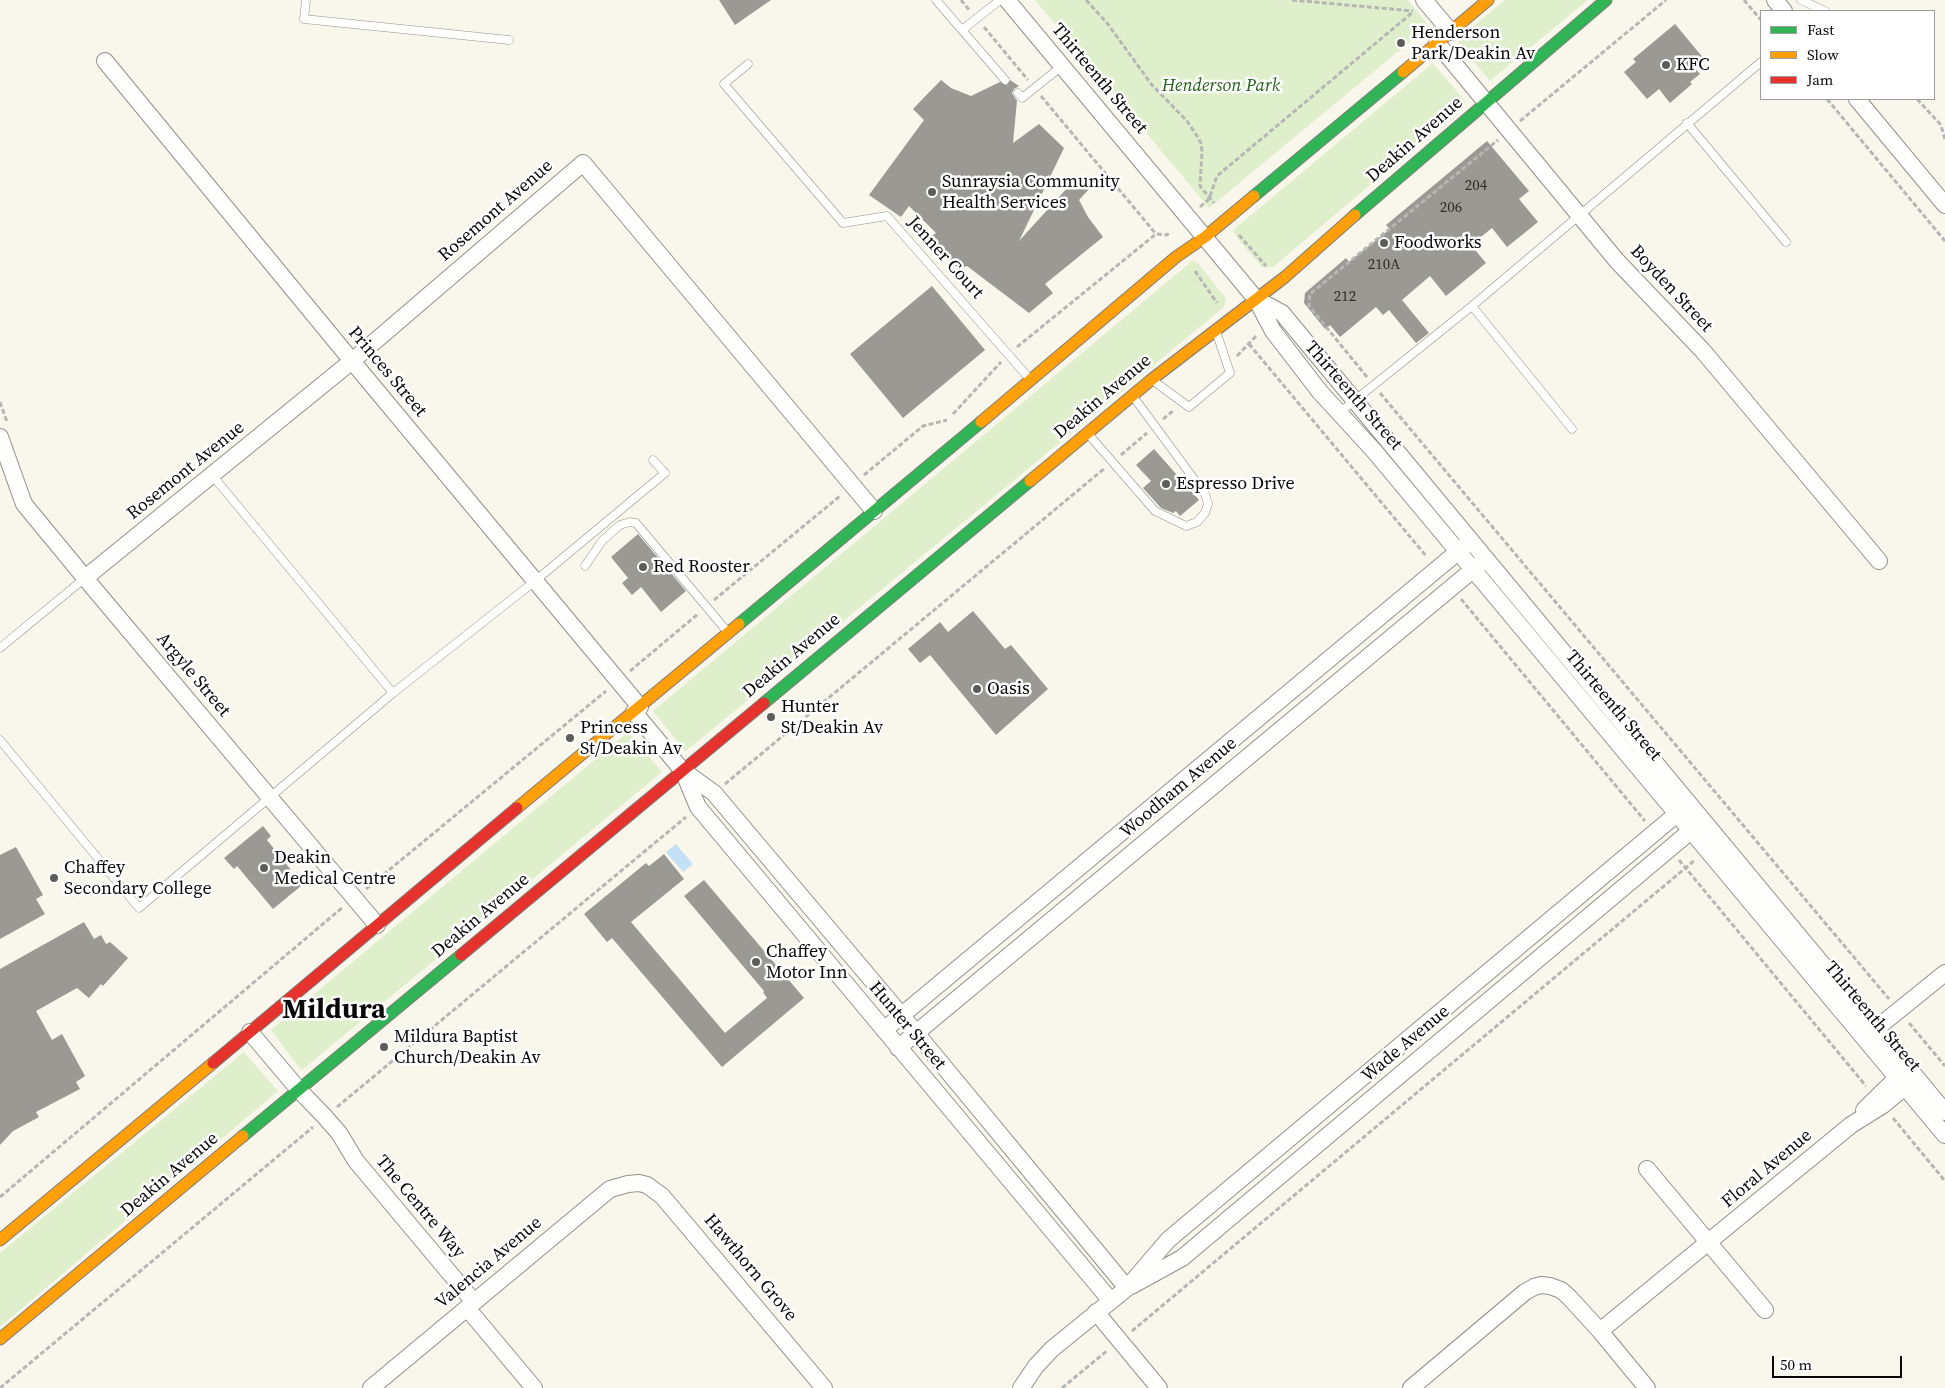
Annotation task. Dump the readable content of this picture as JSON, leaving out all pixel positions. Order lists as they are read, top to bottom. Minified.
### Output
{"streets":{"highway":["Deakin Avenue"],"street":["Thirteenth Street","Rosemont Avenue","Boyden Street","Princes Street","Argyle Street","Woodham Avenue","Hunter Street","Wade Avenue","Floral Avenue","The Centre Way","Valencia Avenue","Hawthorn Grove"],"lane":["Jenner Court"]},"crossings":[["Thirteenth Street","Deakin Avenue"],["Thirteenth Street","Woodham Avenue"],["Thirteenth Street","Wade Avenue"],["Thirteenth Street","Floral Avenue"],["Deakin Avenue","Boyden Street"],["Deakin Avenue","Hunter Street"],["Deakin Avenue","The Centre Way"],["Rosemont Avenue","Princes Street"],["Rosemont Avenue","Argyle Street"],["Princes Street","Hunter Street"],["Woodham Avenue","Hunter Street"],["Hunter Street","Wade Avenue"],["The Centre Way","Valencia Avenue"],["Valencia Avenue","Hawthorn Grove"]],"districts":["Mildura"],"parks":["Henderson Park"],"places":["Henderson Park/Deakin Av","KFC","Sunraysia Community Health Services","Foodworks","Espresso Drive","Red Rooster","Oasis","Hunter St/Deakin Av","Princess St/Deakin Av","Deakin Medical Centre","Chaffey Secondary College","Chaffey Motor Inn","Mildura Baptist Church/Deakin Av"],"house_numbers":["204","206","210A","212"],"legend":["Fast","Slow","Jam"],"scale_bar":"50 m"}
